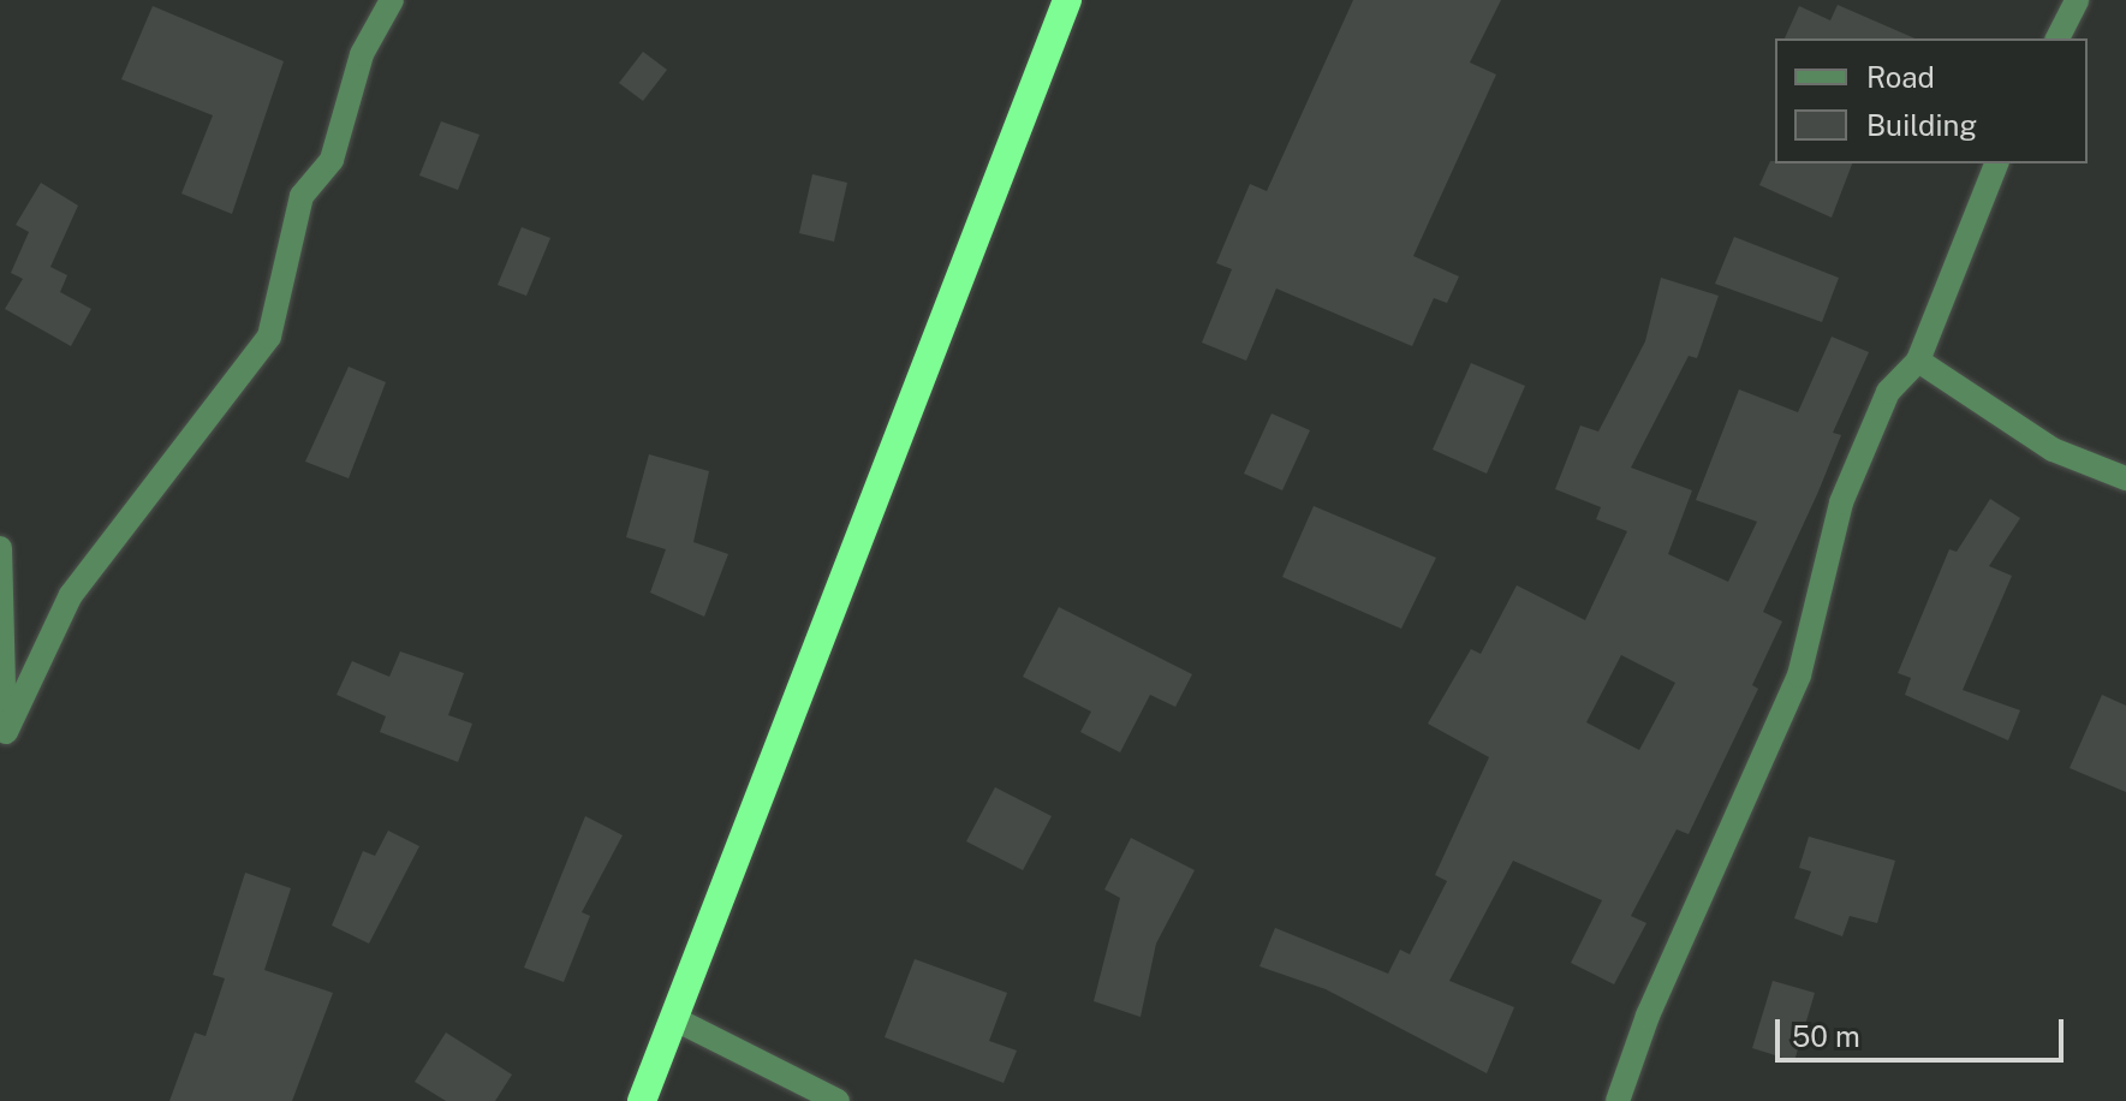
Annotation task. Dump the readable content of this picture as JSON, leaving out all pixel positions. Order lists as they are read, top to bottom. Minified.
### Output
{"legend":["Road","Building"],"scale_bar":"50 m"}
